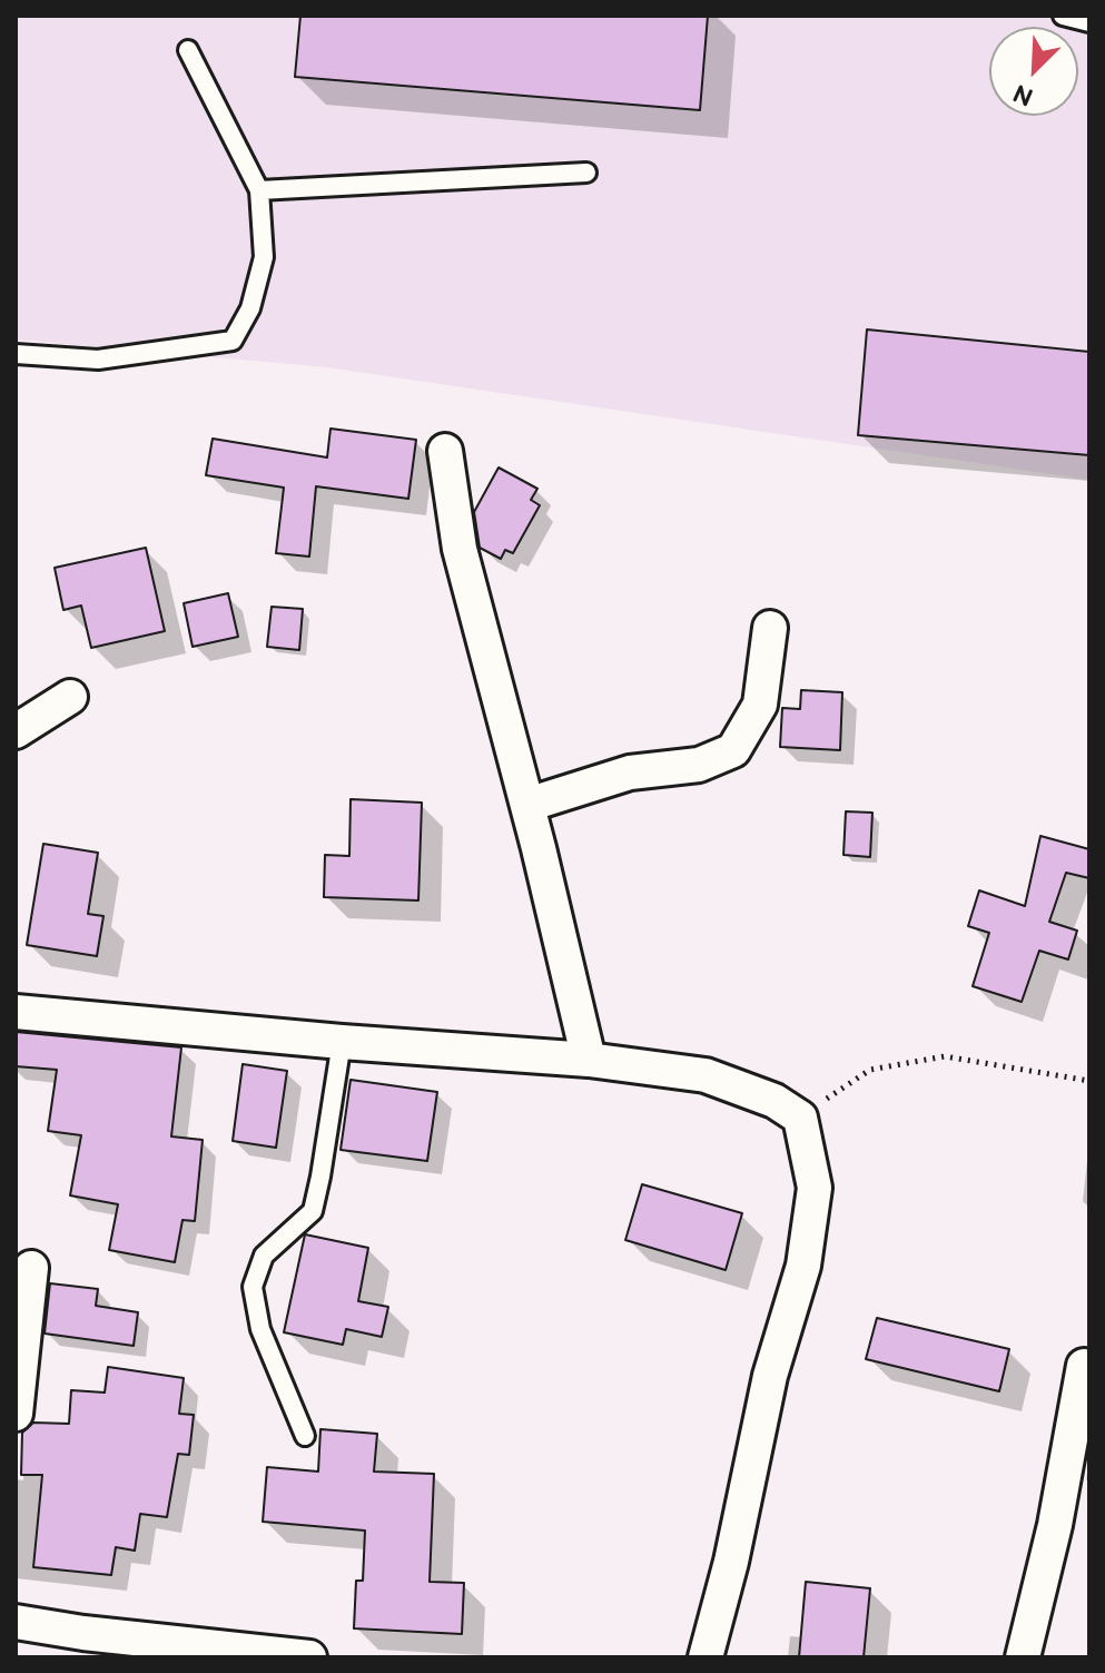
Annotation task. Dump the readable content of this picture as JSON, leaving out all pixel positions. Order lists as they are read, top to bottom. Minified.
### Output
{"north":"bottom left"}
